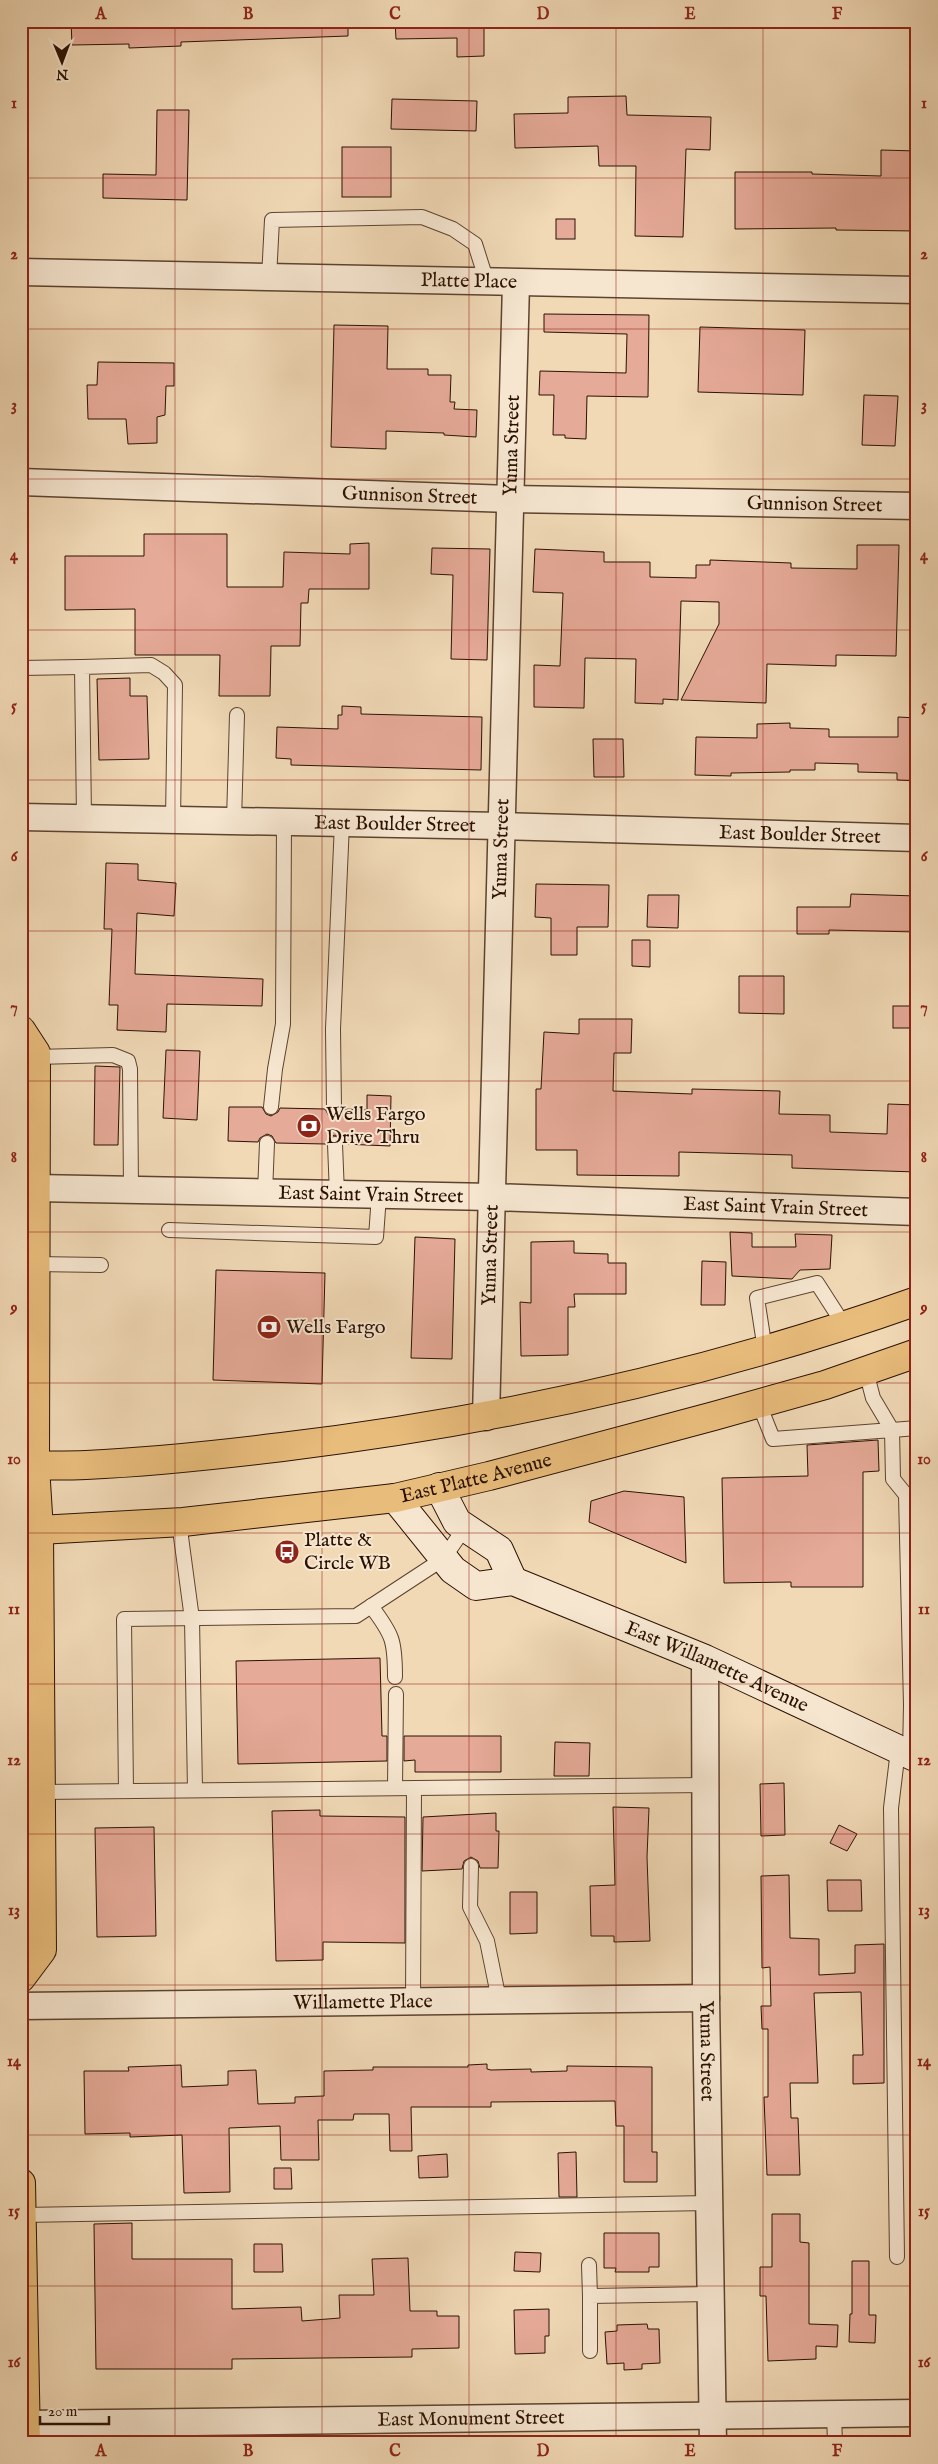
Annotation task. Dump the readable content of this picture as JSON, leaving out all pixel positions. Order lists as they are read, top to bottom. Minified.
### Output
{"streets":{"main road":["East Platte Avenue"],"street":["Platte Place","Yuma Street","Gunnison Street","East Boulder Street","East Saint Vrain Street","East Willamette Avenue","Willamette Place","East Monument Street"]},"crossings":[["Platte Place","Yuma Street"],["Yuma Street","Gunnison Street"],["Yuma Street","East Boulder Street"],["Yuma Street","East Saint Vrain Street"],["Yuma Street","East Willamette Avenue"],["Yuma Street","Willamette Place"],["Yuma Street","East Monument Street"]],"places":{"bank":["Wells Fargo Drive Thru","Wells Fargo"],"bus stop":["Platte & Circle WB"]},"scale_bar":"20 m","north":"bottom","grid":{"columns":["A","B","C","D","E","F"],"rows":["1","2","3","4","5","6","7","8","9","10","11","12","13","14","15","16"]}}
